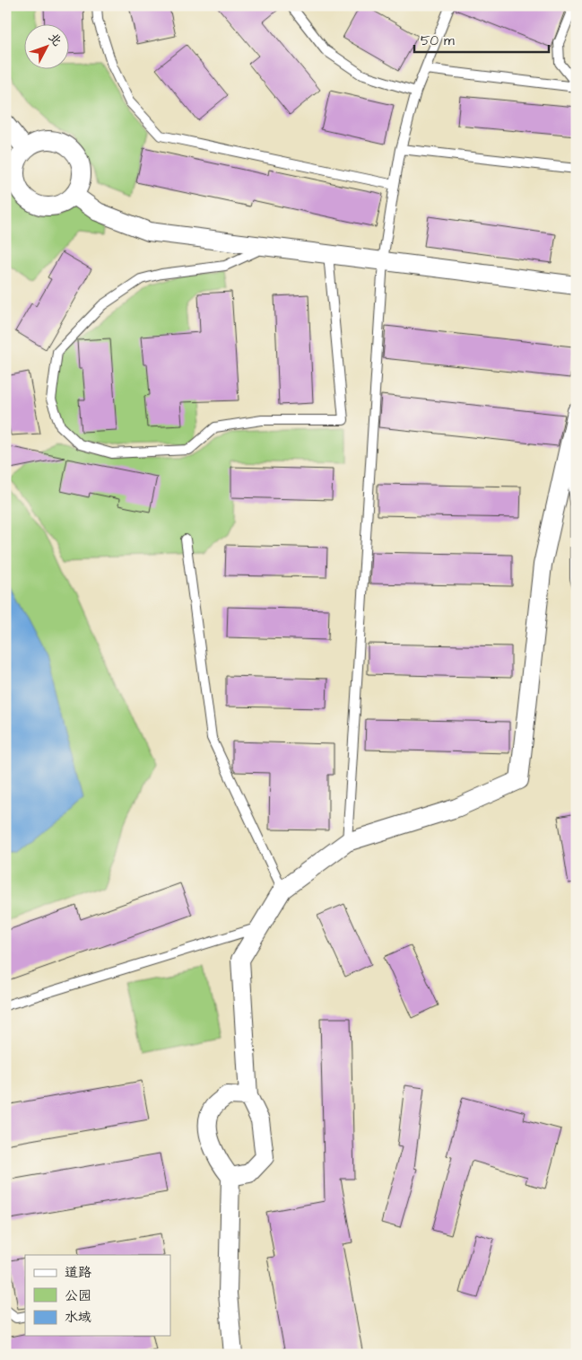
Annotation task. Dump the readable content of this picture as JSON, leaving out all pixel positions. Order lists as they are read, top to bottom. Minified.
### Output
{"legend":["道路","公园","水域"],"scale_bar":"50 m","north":"top right"}
